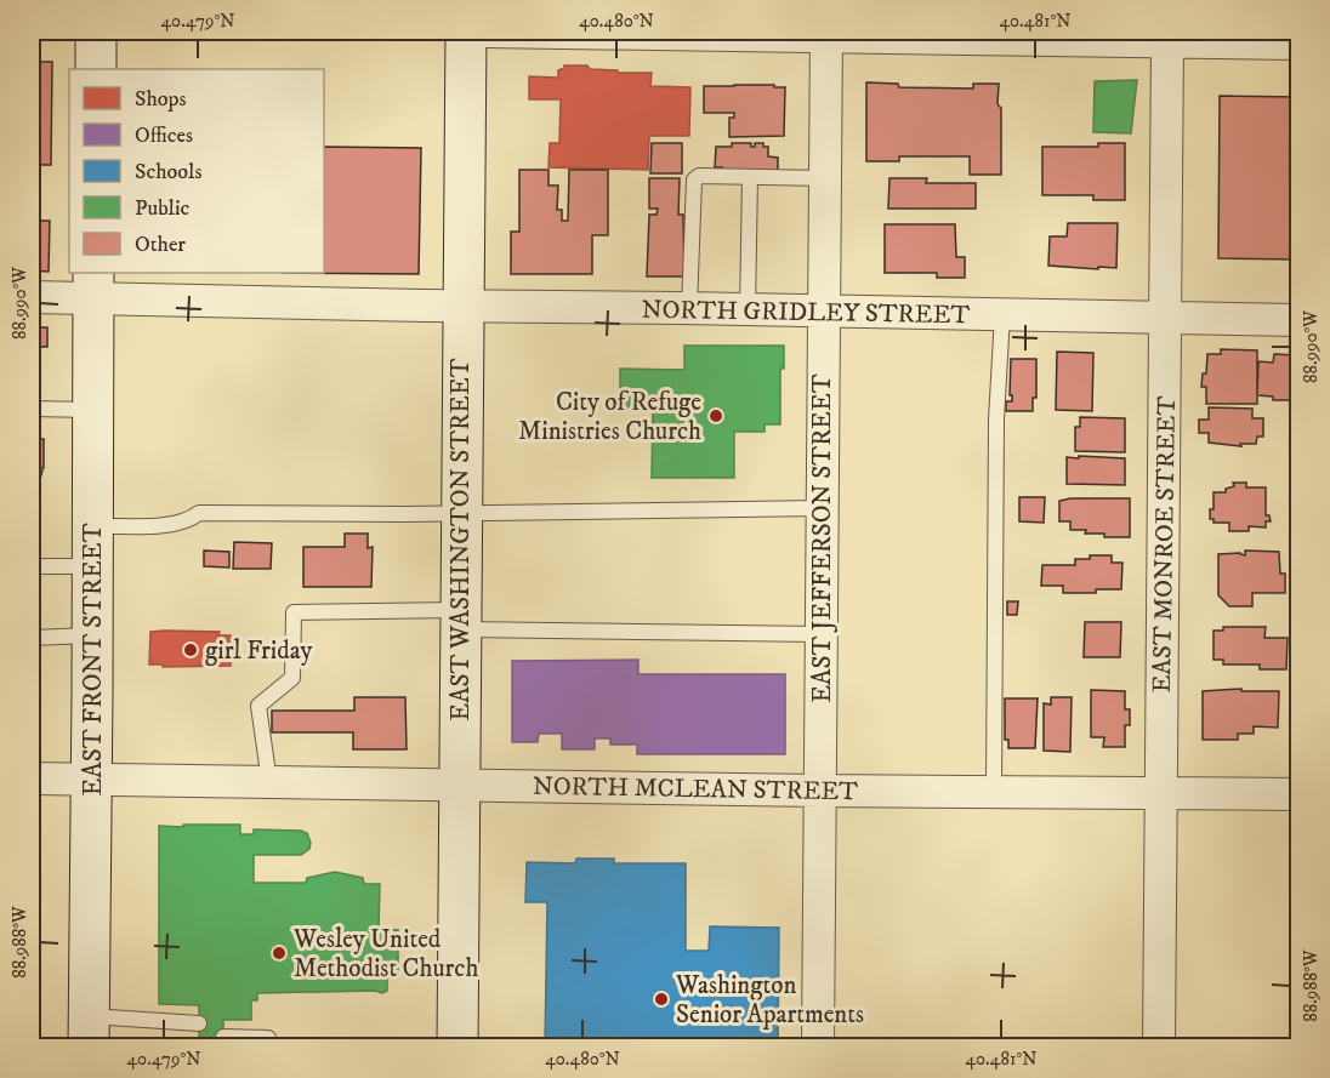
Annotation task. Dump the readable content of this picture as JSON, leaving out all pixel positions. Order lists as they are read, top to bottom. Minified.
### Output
{"streets":{"main road":["EAST WASHINGTON STREET","EAST FRONT STREET"],"street":["NORTH GRIDLEY STREET","EAST JEFFERSON STREET","EAST MONROE STREET","NORTH MCLEAN STREET"]},"crossings":[["NORTH GRIDLEY STREET","EAST JEFFERSON STREET"],["NORTH GRIDLEY STREET","EAST WASHINGTON STREET"],["NORTH GRIDLEY STREET","EAST MONROE STREET"],["NORTH GRIDLEY STREET","EAST FRONT STREET"],["EAST JEFFERSON STREET","NORTH MCLEAN STREET"],["EAST WASHINGTON STREET","NORTH MCLEAN STREET"],["EAST MONROE STREET","NORTH MCLEAN STREET"],["EAST FRONT STREET","NORTH MCLEAN STREET"]],"places":["City of Refuge Ministries Church","girl Friday","Wesley United Methodist Church","Washington Senior Apartments"],"legend":["Shops","Offices","Schools","Public","Other"],"coordinates":["40.479°N","40.480°N","40.481°N","88.990°W","88.988°W"]}
